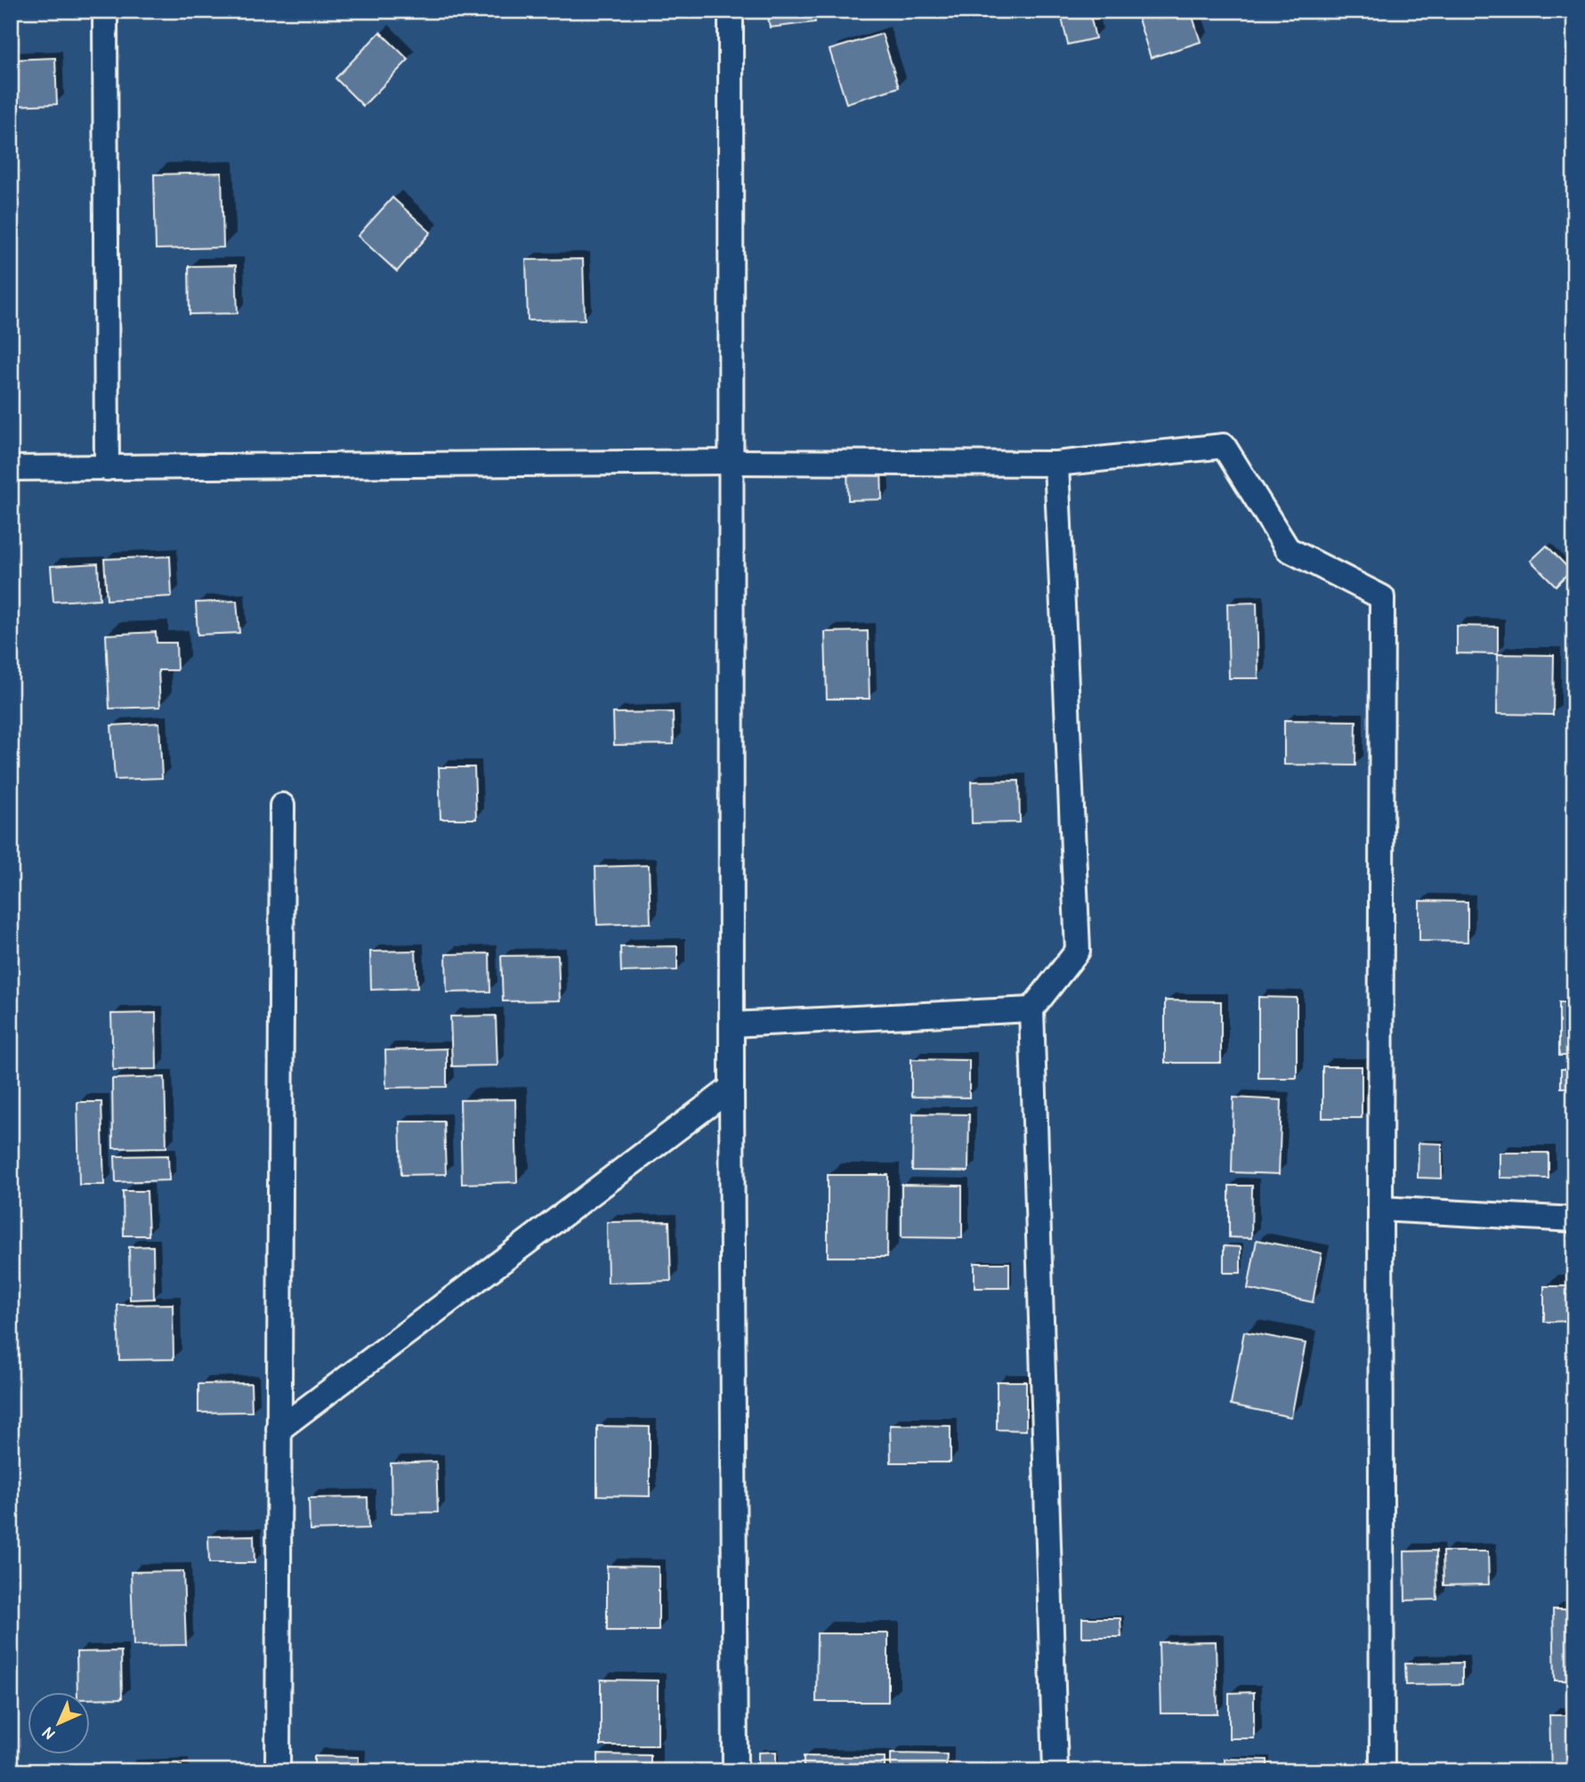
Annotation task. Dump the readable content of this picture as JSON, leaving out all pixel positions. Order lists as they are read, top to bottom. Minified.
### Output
{"north":"bottom left"}
